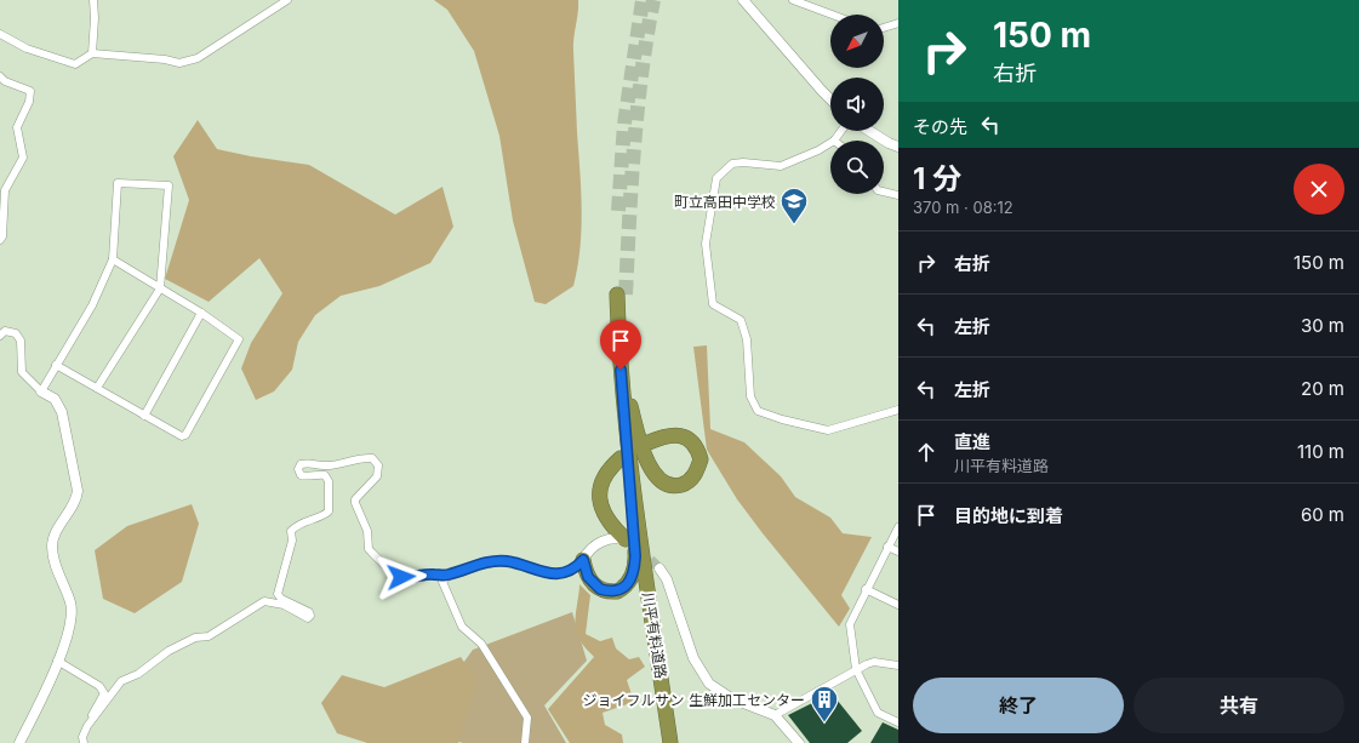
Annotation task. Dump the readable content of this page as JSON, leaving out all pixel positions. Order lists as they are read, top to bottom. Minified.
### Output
{"streets":{"highway":["川平有料道路"]},"places":{"school or university":["町立高田中学校"],"building":["ジョイフルサン 生鮮加工センター"]},"north":"bottom left","page":{"turn":["150 m","右折"],"then":"その先","heading":["1 分","370 m · 08:12"],"list":[{"name":"右折","value":"150 m"},{"name":"左折","value":"30 m"},{"name":"左折","value":"20 m"},{"name":"直進","note":"川平有料道路","value":"110 m"},{"name":"目的地に到着","value":"60 m"}],"buttons":["終了","共有"]}}
